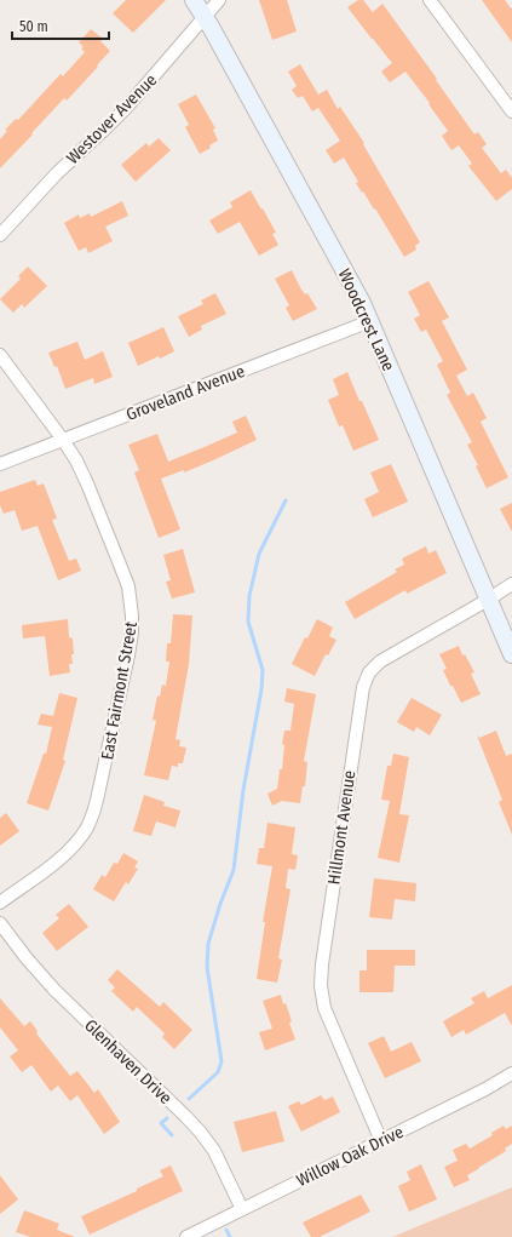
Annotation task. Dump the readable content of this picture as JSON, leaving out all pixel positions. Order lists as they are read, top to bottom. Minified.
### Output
{"streets":{"street":["Westover Avenue","Woodcrest Lane","Groveland Avenue","East Fairmont Street","Hillmont Avenue","Glenhaven Drive","Willow Oak Drive"]},"crossings":[["Westover Avenue","Woodcrest Lane"],["Woodcrest Lane","Groveland Avenue"],["Woodcrest Lane","Hillmont Avenue"],["Groveland Avenue","East Fairmont Street"],["Hillmont Avenue","Willow Oak Drive"],["Glenhaven Drive","Willow Oak Drive"]],"scale_bar":"50 m"}
